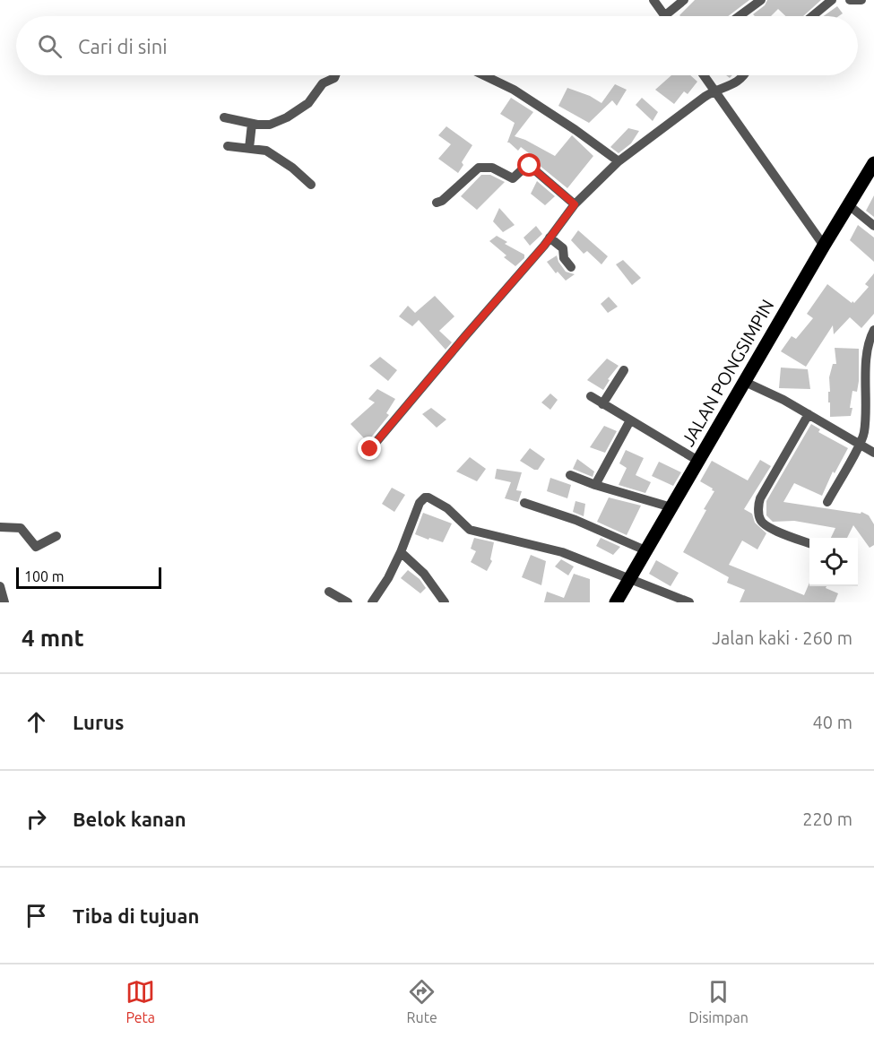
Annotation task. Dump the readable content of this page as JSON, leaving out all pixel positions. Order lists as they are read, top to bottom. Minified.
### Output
{"streets":{"main road":["JALAN PONGSIMPIN"]},"scale_bar":"100 m","page":{"search":"Cari di sini","scale":"100 m","heading":["4 mnt","Jalan kaki · 260 m"],"list":[["Lurus","40 m"],["Belok kanan","220 m"],"Tiba di tujuan"],"nav":["Peta","Rute","Disimpan"]}}
